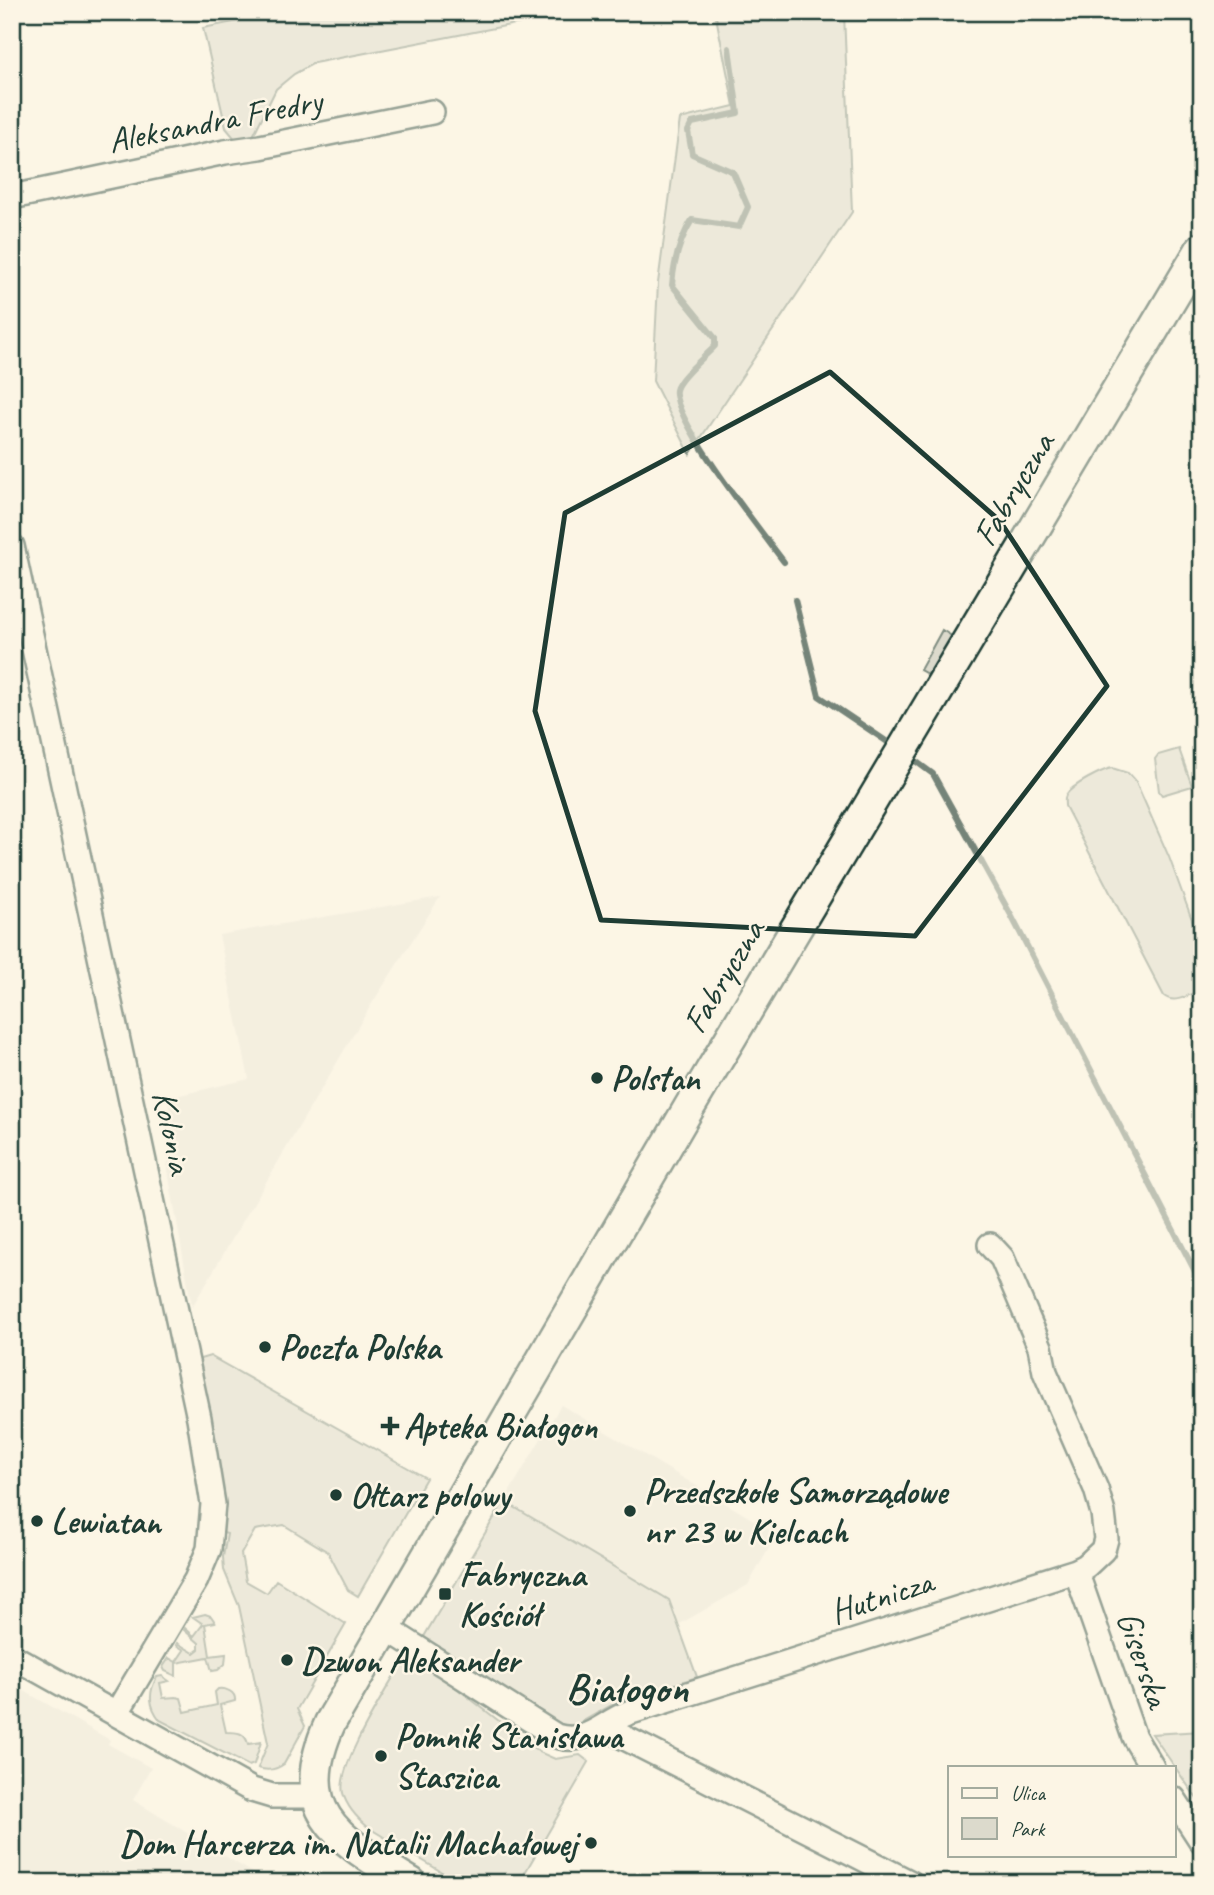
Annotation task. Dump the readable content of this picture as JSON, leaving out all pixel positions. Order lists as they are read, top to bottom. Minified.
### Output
{"streets":{"main road":["Fabryczna"],"street":["Aleksandra Fredry","Kolonia","Hutnicza","Giserska"]},"crossings":[["Fabryczna","Hutnicza"],["Hutnicza","Giserska"]],"districts":["Białogon"],"places":{"other":["Polstan","Poczta Polska","Ołtarz polowy","Przedszkole Samorządowe nr 23 w Kielcach","Lewiatan","Dzwon Aleksander","Pomnik Stanisława Staszica","Dom Harcerza im. Natalii Machałowej"],"health":["Apteka Białogon"],"transit":["Fabryczna Kościół"]},"legend":["Ulica","Park"]}
